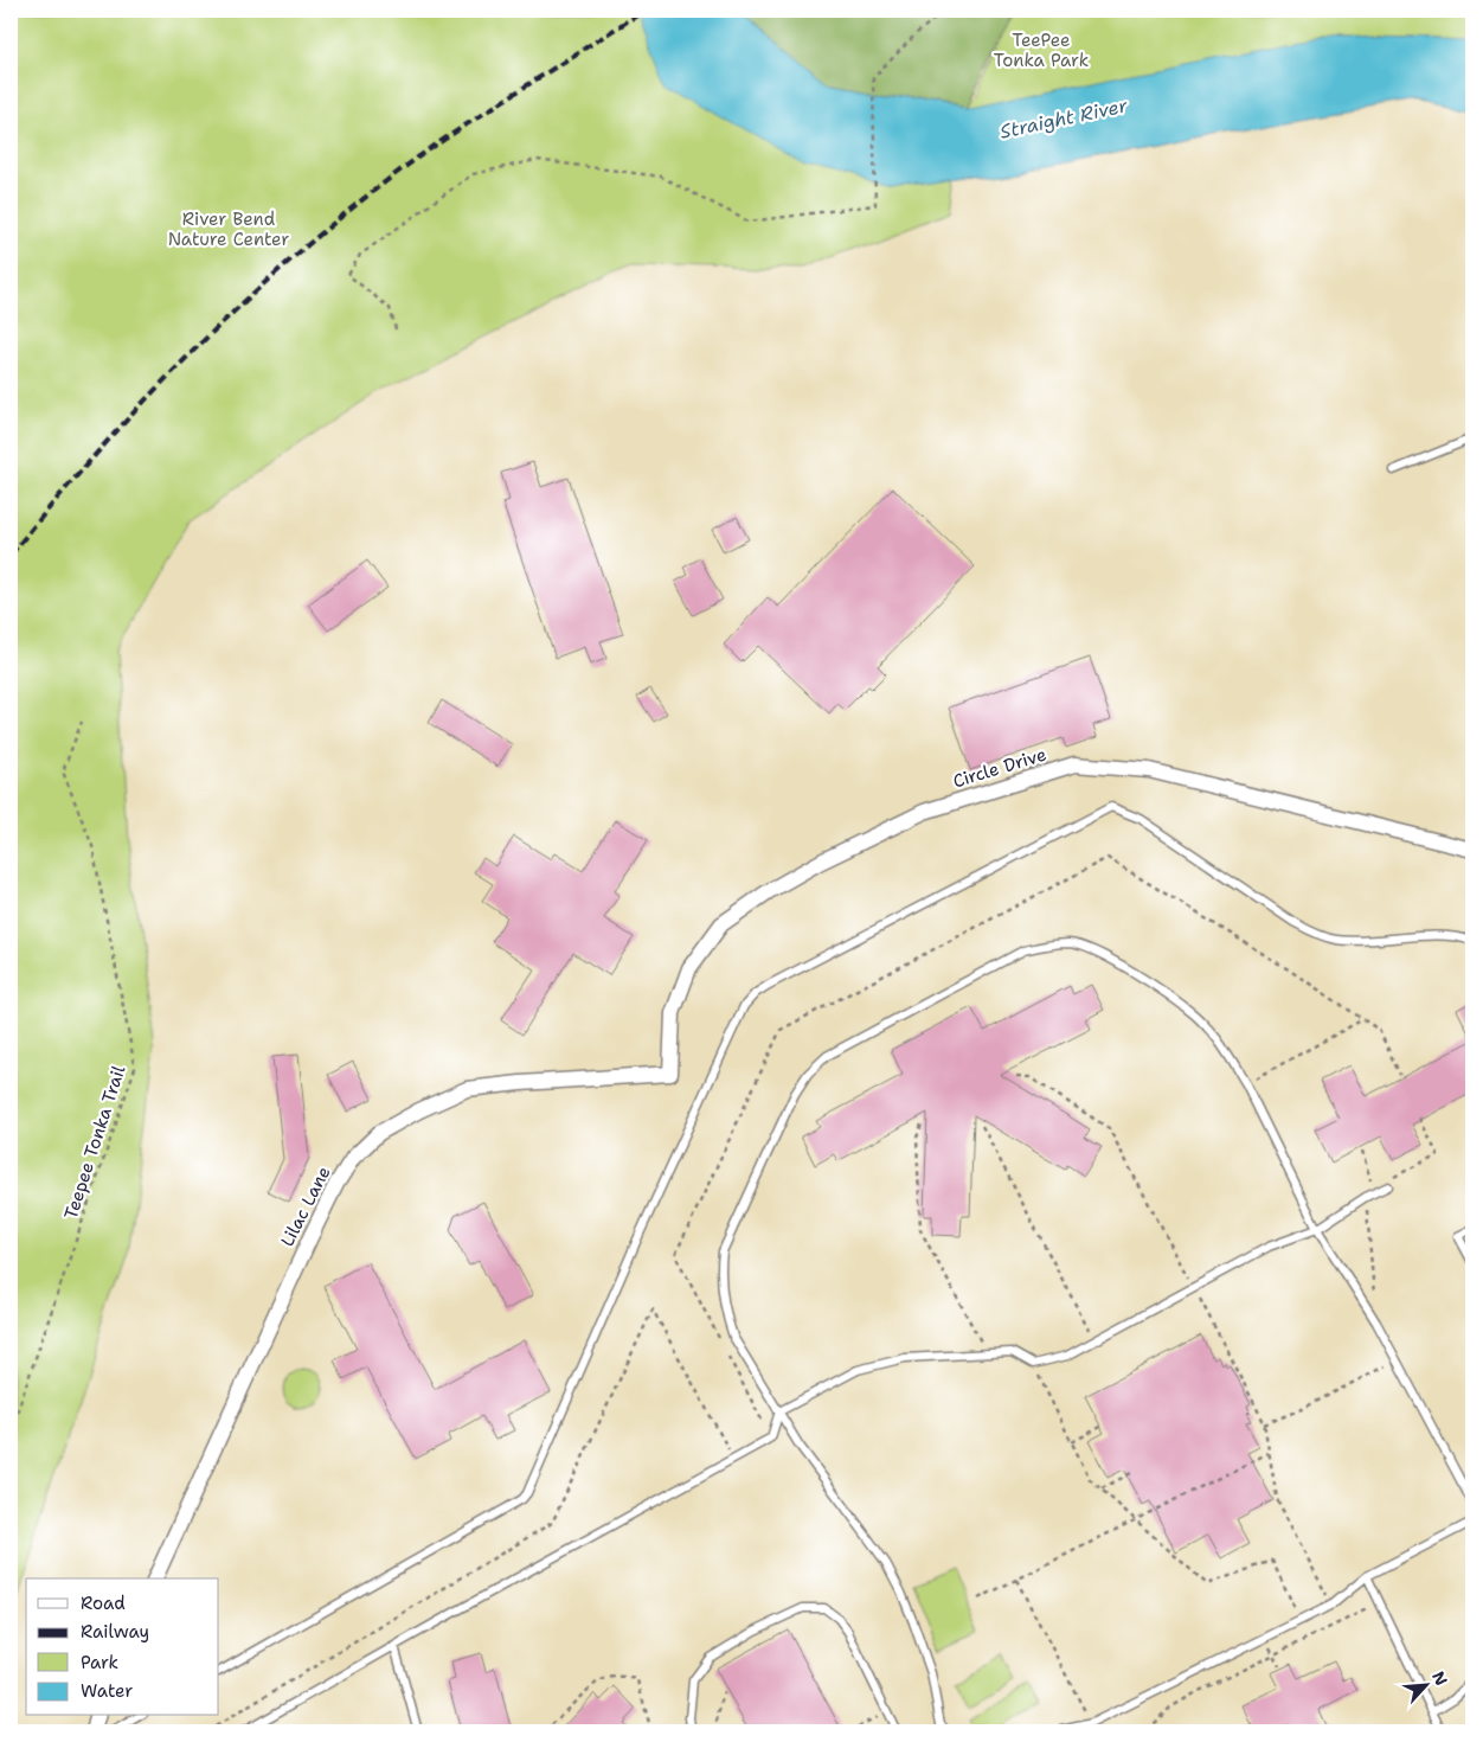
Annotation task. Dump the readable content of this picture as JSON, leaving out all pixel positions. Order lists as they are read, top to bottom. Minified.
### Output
{"streets":{"street":["Circle Drive","Lilac Lane"],"path":["Teepee Tonka Trail"]},"crossings":[["Circle Drive","Lilac Lane"]],"water":["Straight River"],"parks":["TeePee Tonka Park","River Bend Nature Center"],"legend":["Road","Railway","Park","Water"],"north":"top right"}
